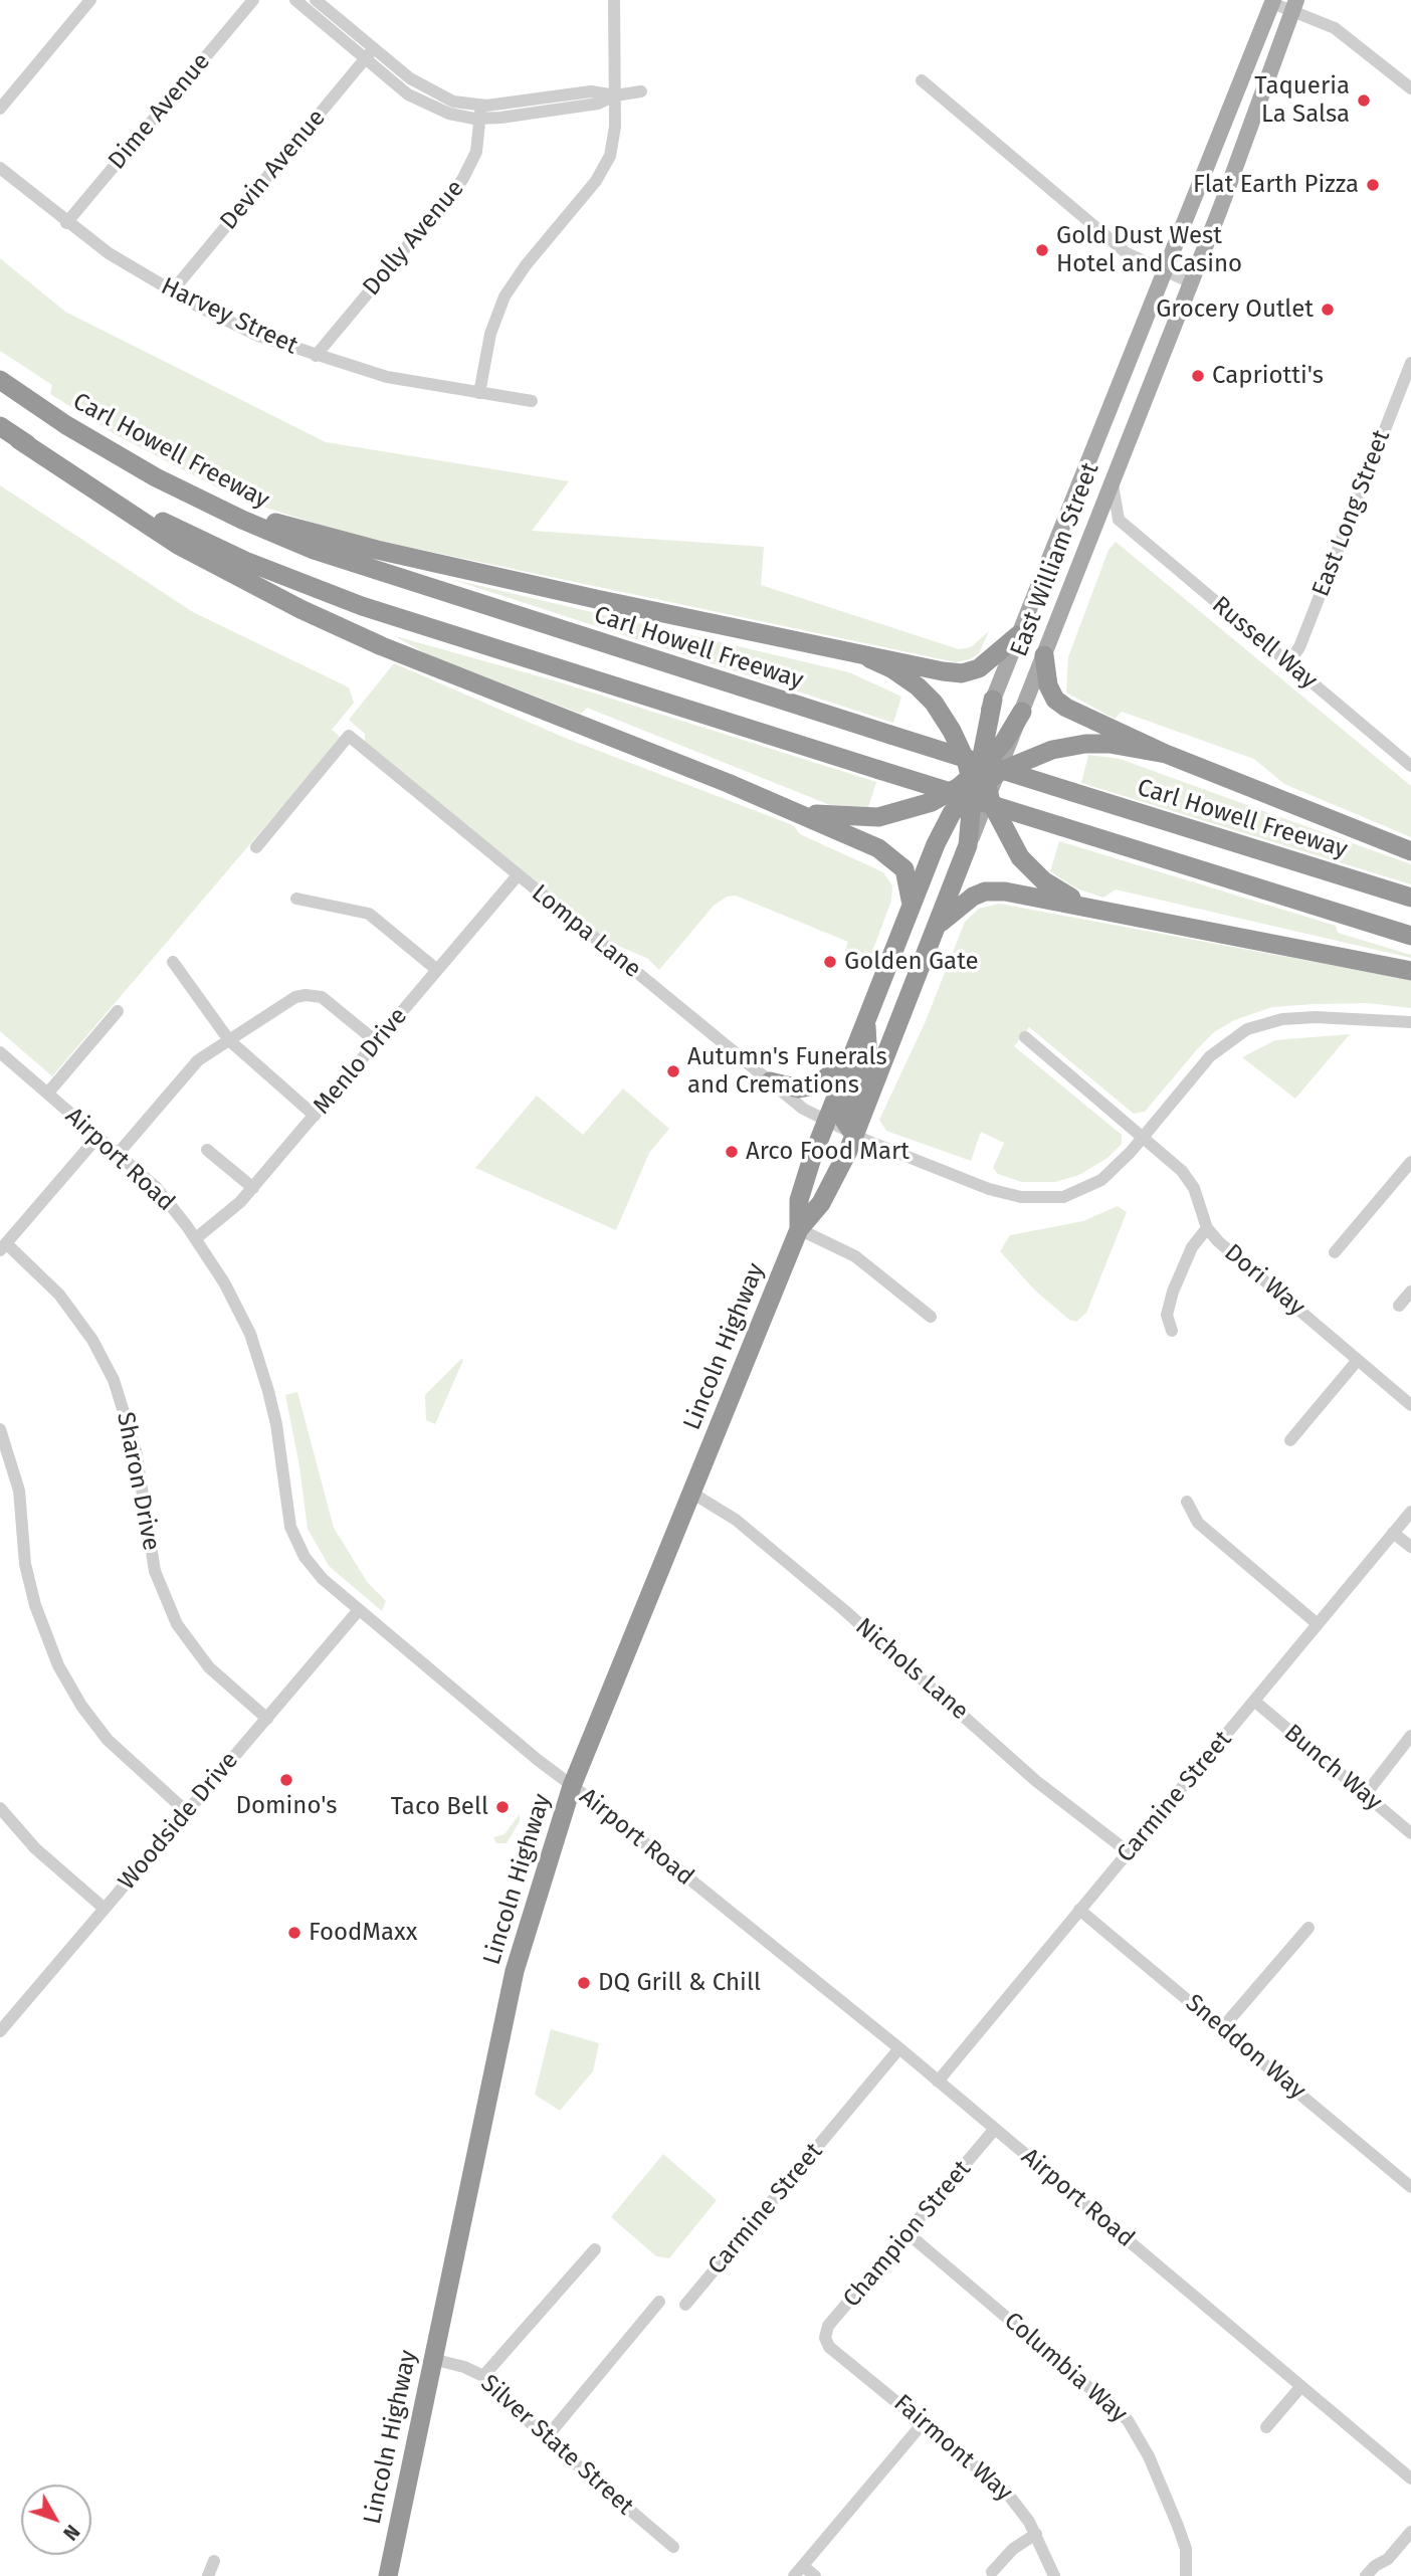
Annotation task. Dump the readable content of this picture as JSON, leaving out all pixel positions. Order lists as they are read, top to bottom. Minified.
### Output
{"streets":{"highway":["Carl Howell Freeway","Lincoln Highway"],"main road":["East William Street"],"street":["Dime Avenue","Devin Avenue","Dolly Avenue","Harvey Street","East Long Street","Russell Way","Lompa Lane","Menlo Drive","Airport Road","Dori Way","Sharon Drive","Nichols Lane","Bunch Way","Carmine Street","Woodside Drive","Sneddon Way","Champion Street","Columbia Way","Silver State Street","Fairmont Way"]},"crossings":[["Dime Avenue","Harvey Street"],["Devin Avenue","Harvey Street"],["Dolly Avenue","Harvey Street"],["East Long Street","Russell Way"],["Lompa Lane","Menlo Drive"],["Lompa Lane","Dori Way"],["Lompa Lane","Lincoln Highway"],["Menlo Drive","Airport Road"],["Airport Road","Lincoln Highway"],["Airport Road","Carmine Street"],["Airport Road","Woodside Drive"],["Airport Road","Champion Street"],["Lincoln Highway","Nichols Lane"],["Lincoln Highway","Silver State Street"],["Sharon Drive","Woodside Drive"],["Nichols Lane","Carmine Street"],["Bunch Way","Carmine Street"],["Carmine Street","Sneddon Way"],["Champion Street","Columbia Way"],["Champion Street","Fairmont Way"]],"places":["Taqueria La Salsa","Flat Earth Pizza","Gold Dust West Hotel and Casino","Grocery Outlet","Capriotti's","Golden Gate","Autumn's Funerals and Cremations","Arco Food Mart","Domino's","Taco Bell","FoodMaxx","DQ Grill & Chill"],"north":"bottom right"}
